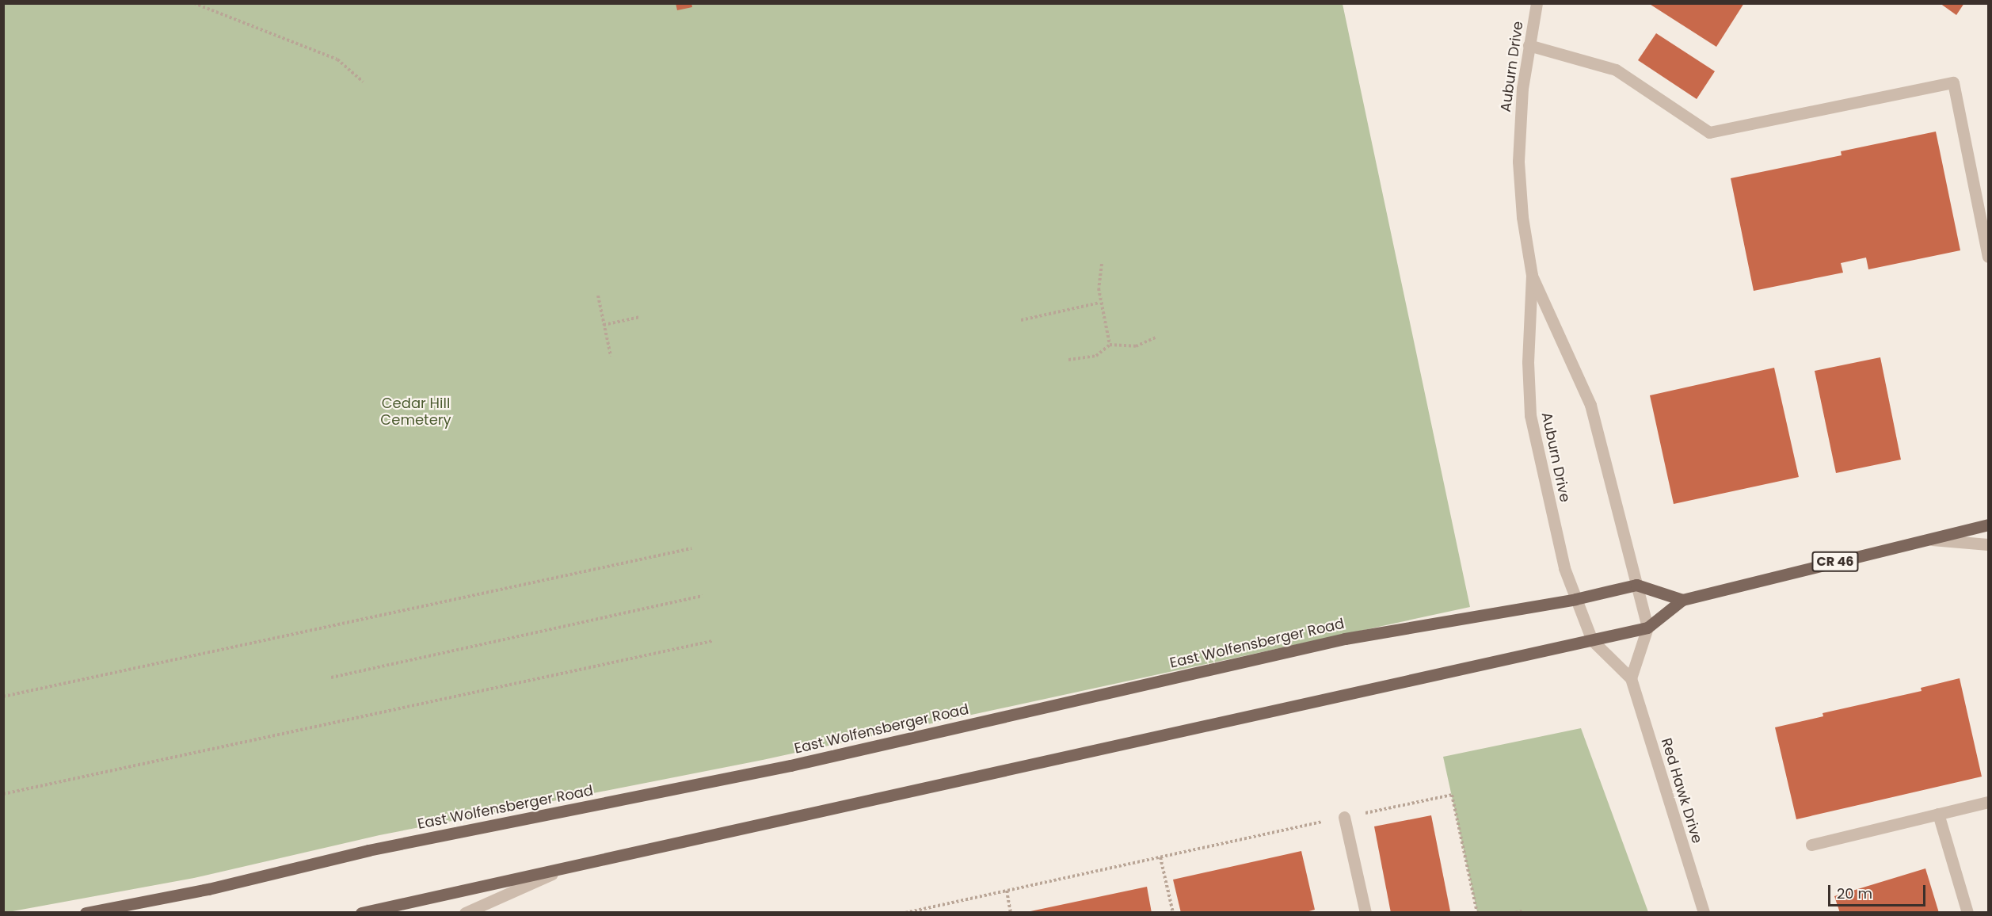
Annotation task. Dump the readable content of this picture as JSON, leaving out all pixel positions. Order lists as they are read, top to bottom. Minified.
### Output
{"streets":{"main road":["CR 46","East Wolfensberger Road"],"street":["Auburn Drive","Red Hawk Drive"]},"crossings":[["Auburn Drive","East Wolfensberger Road"],["Auburn Drive","Red Hawk Drive"]],"parks":["Cedar Hill Cemetery"],"scale_bar":"20 m"}
